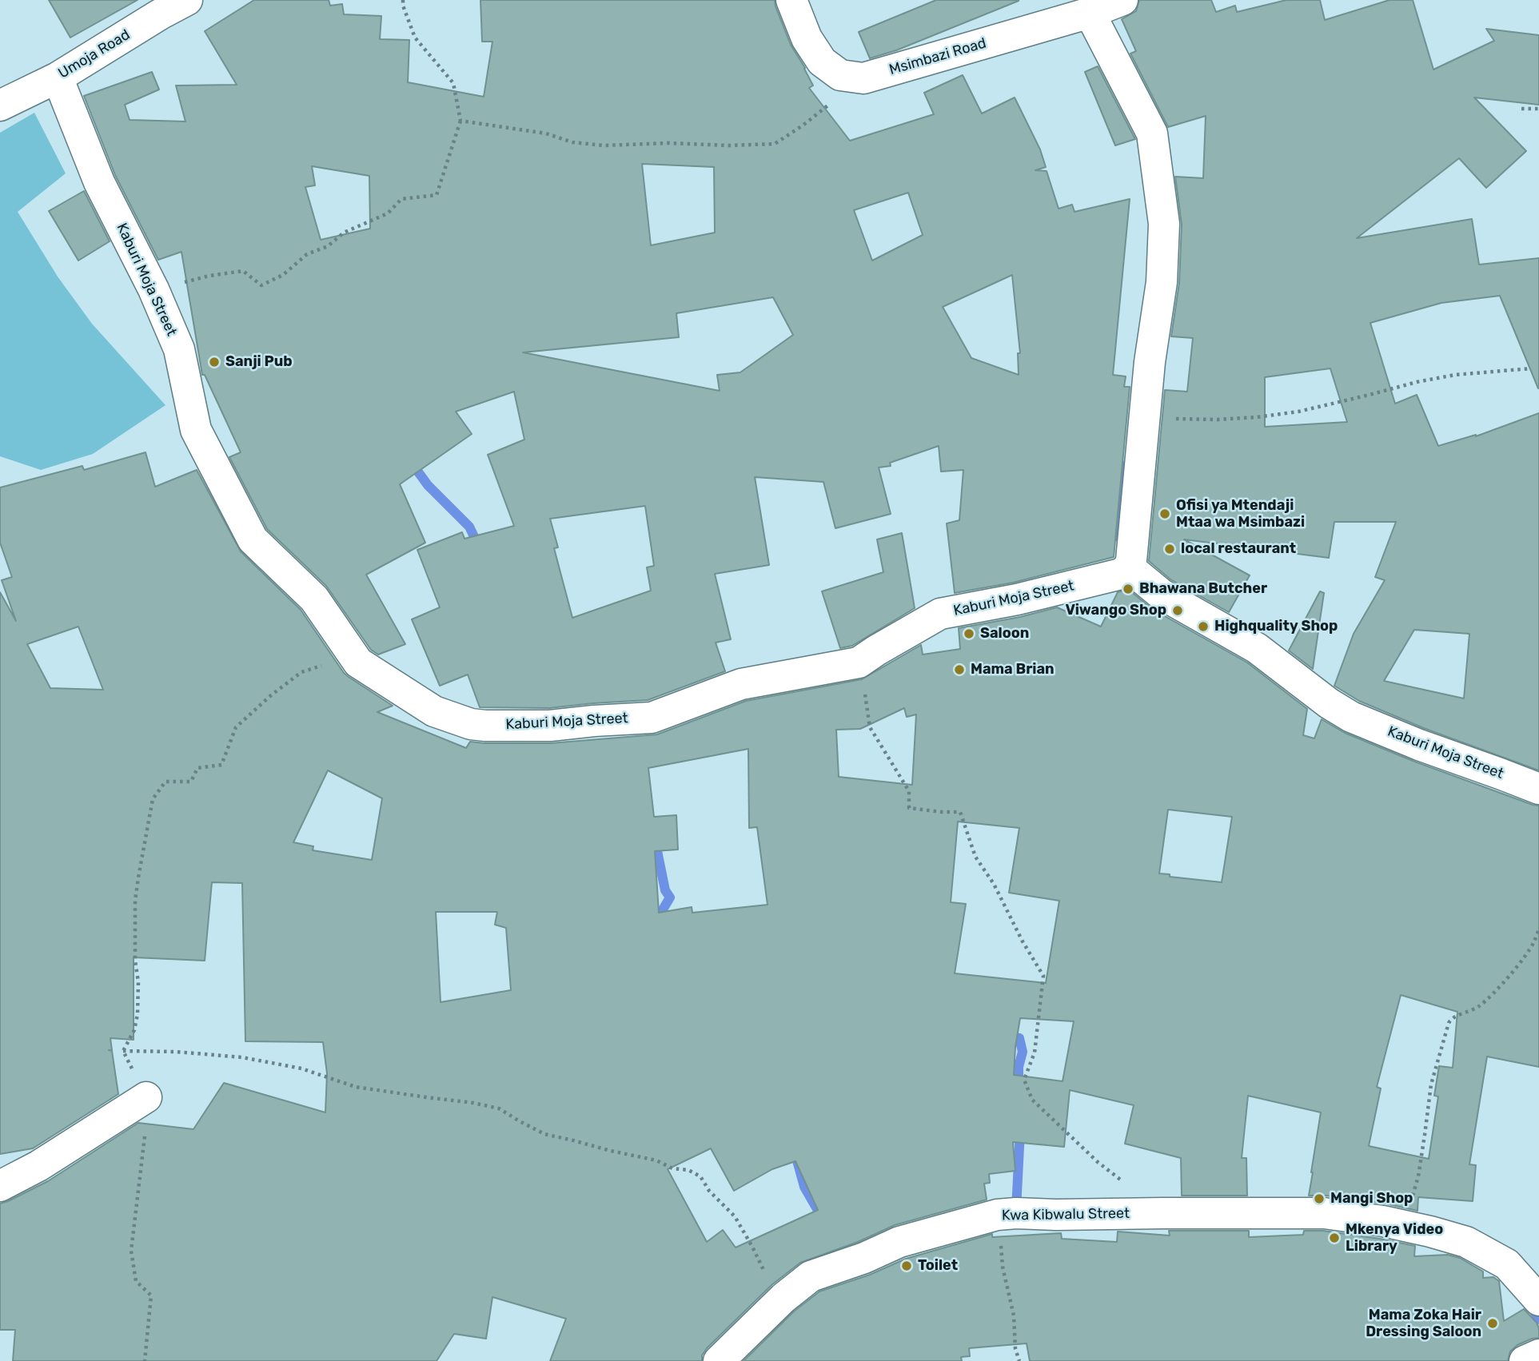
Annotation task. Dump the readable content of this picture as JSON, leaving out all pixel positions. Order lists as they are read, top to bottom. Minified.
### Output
{"streets":{"street":["Umoja Road","Msimbazi Road","Kaburi Moja Street","Kwa Kibwalu Street"]},"crossings":[["Umoja Road","Kaburi Moja Street"]],"places":["Sanji Pub","Ofisi ya Mtendaji Mtaa wa Msimbazi","local restaurant","Bhawana Butcher","Viwango Shop","Highquality Shop","Saloon","Mama Brian","Mangi Shop","Mkenya Video Library","Toilet","Mama Zoka Hair Dressing Saloon"]}
